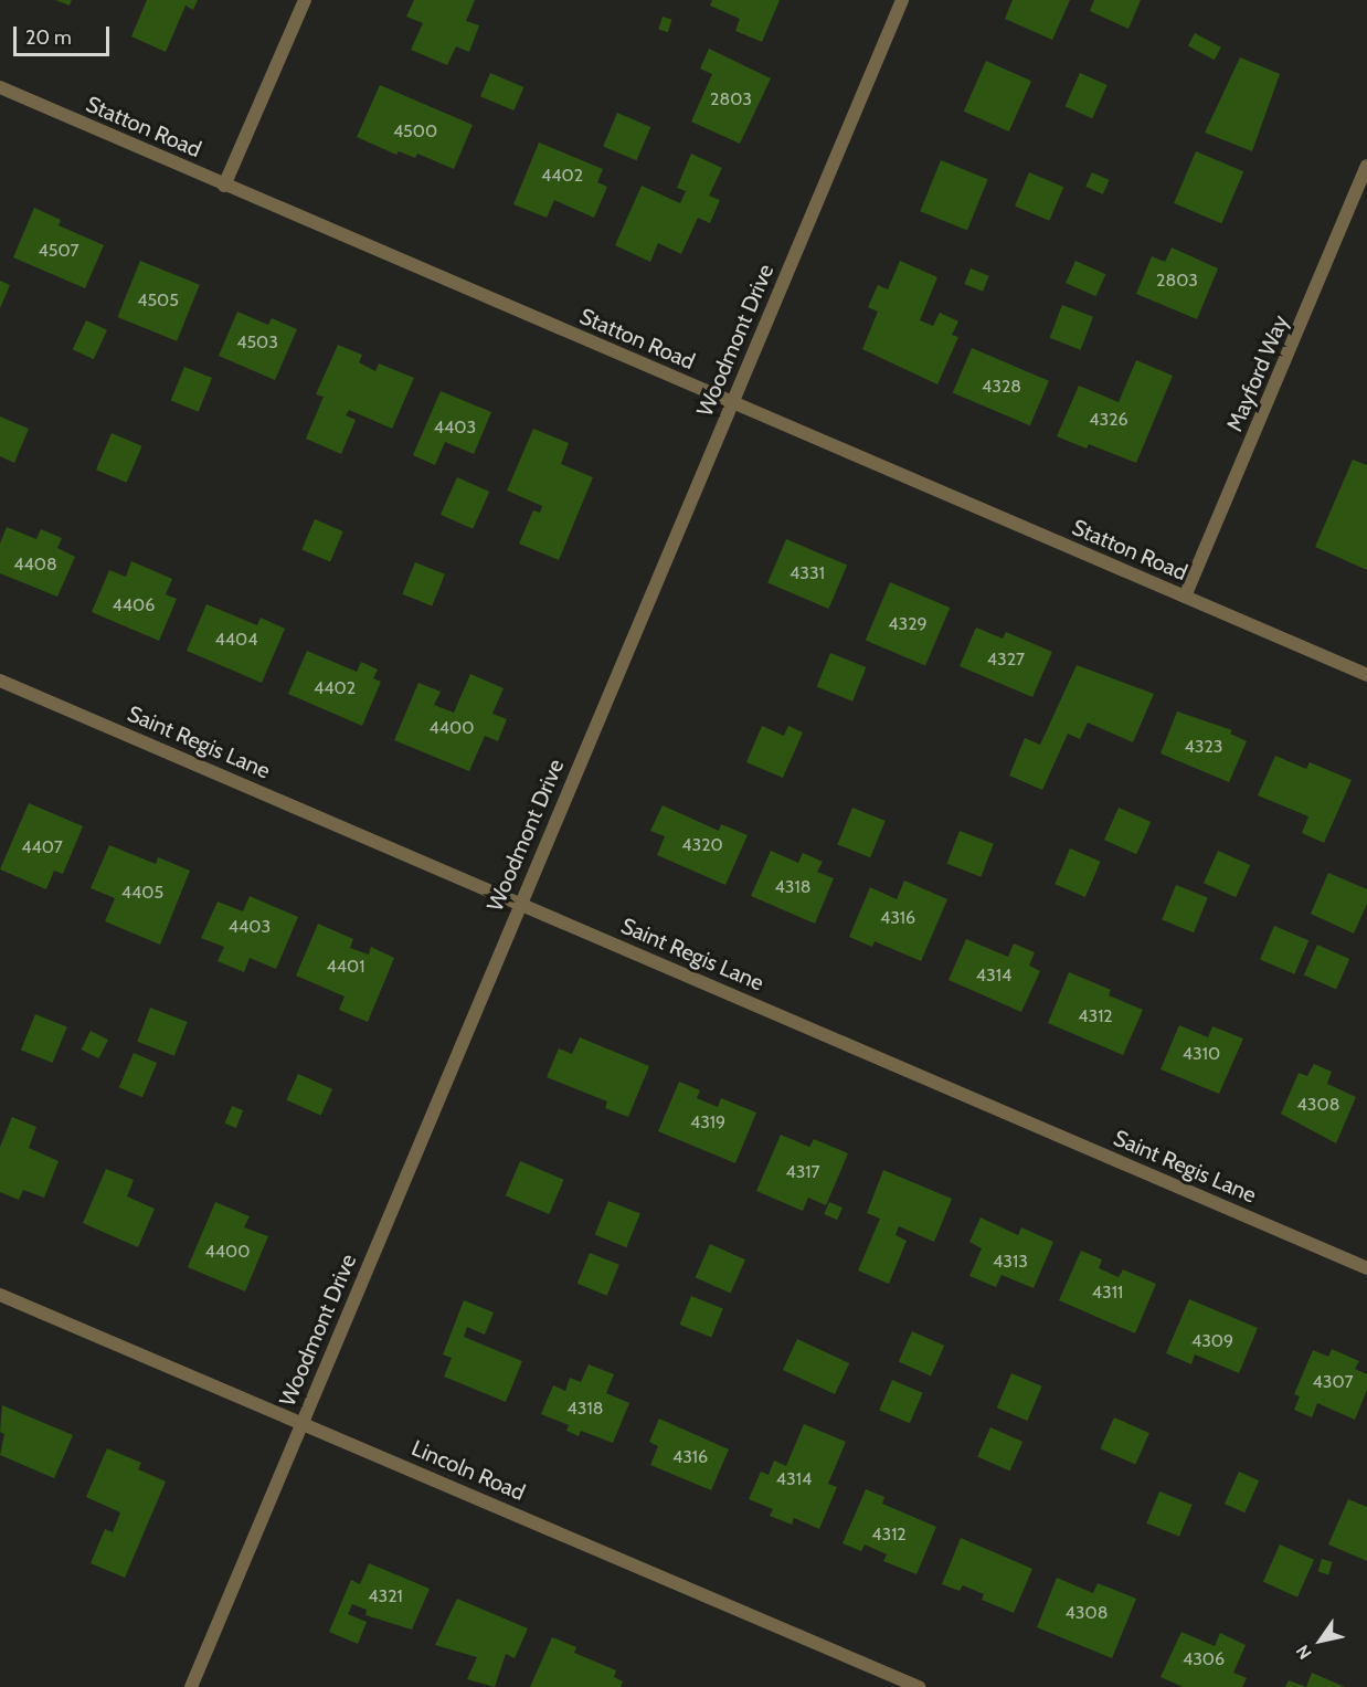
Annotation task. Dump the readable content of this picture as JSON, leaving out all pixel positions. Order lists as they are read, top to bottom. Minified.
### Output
{"streets":{"street":["Statton Road","Woodmont Drive","Mayford Way","Saint Regis Lane","Lincoln Road"]},"crossings":[["Statton Road","Woodmont Drive"],["Statton Road","Mayford Way"],["Woodmont Drive","Saint Regis Lane"],["Woodmont Drive","Lincoln Road"]],"house_numbers":["2803","4500","4402","4507","2803","4505","4503","4328","4326","4403","4408","4331","4406","4329","4404","4327","4402","4400","4323","4320","4407","4318","4405","4316","4403","4401","4314","4312","4310","4308","4319","4317","4400","4313","4311","4309","4307","4318","4316","4314","4312","4321","4308","4306"],"scale_bar":"20 m","north":"bottom left"}
